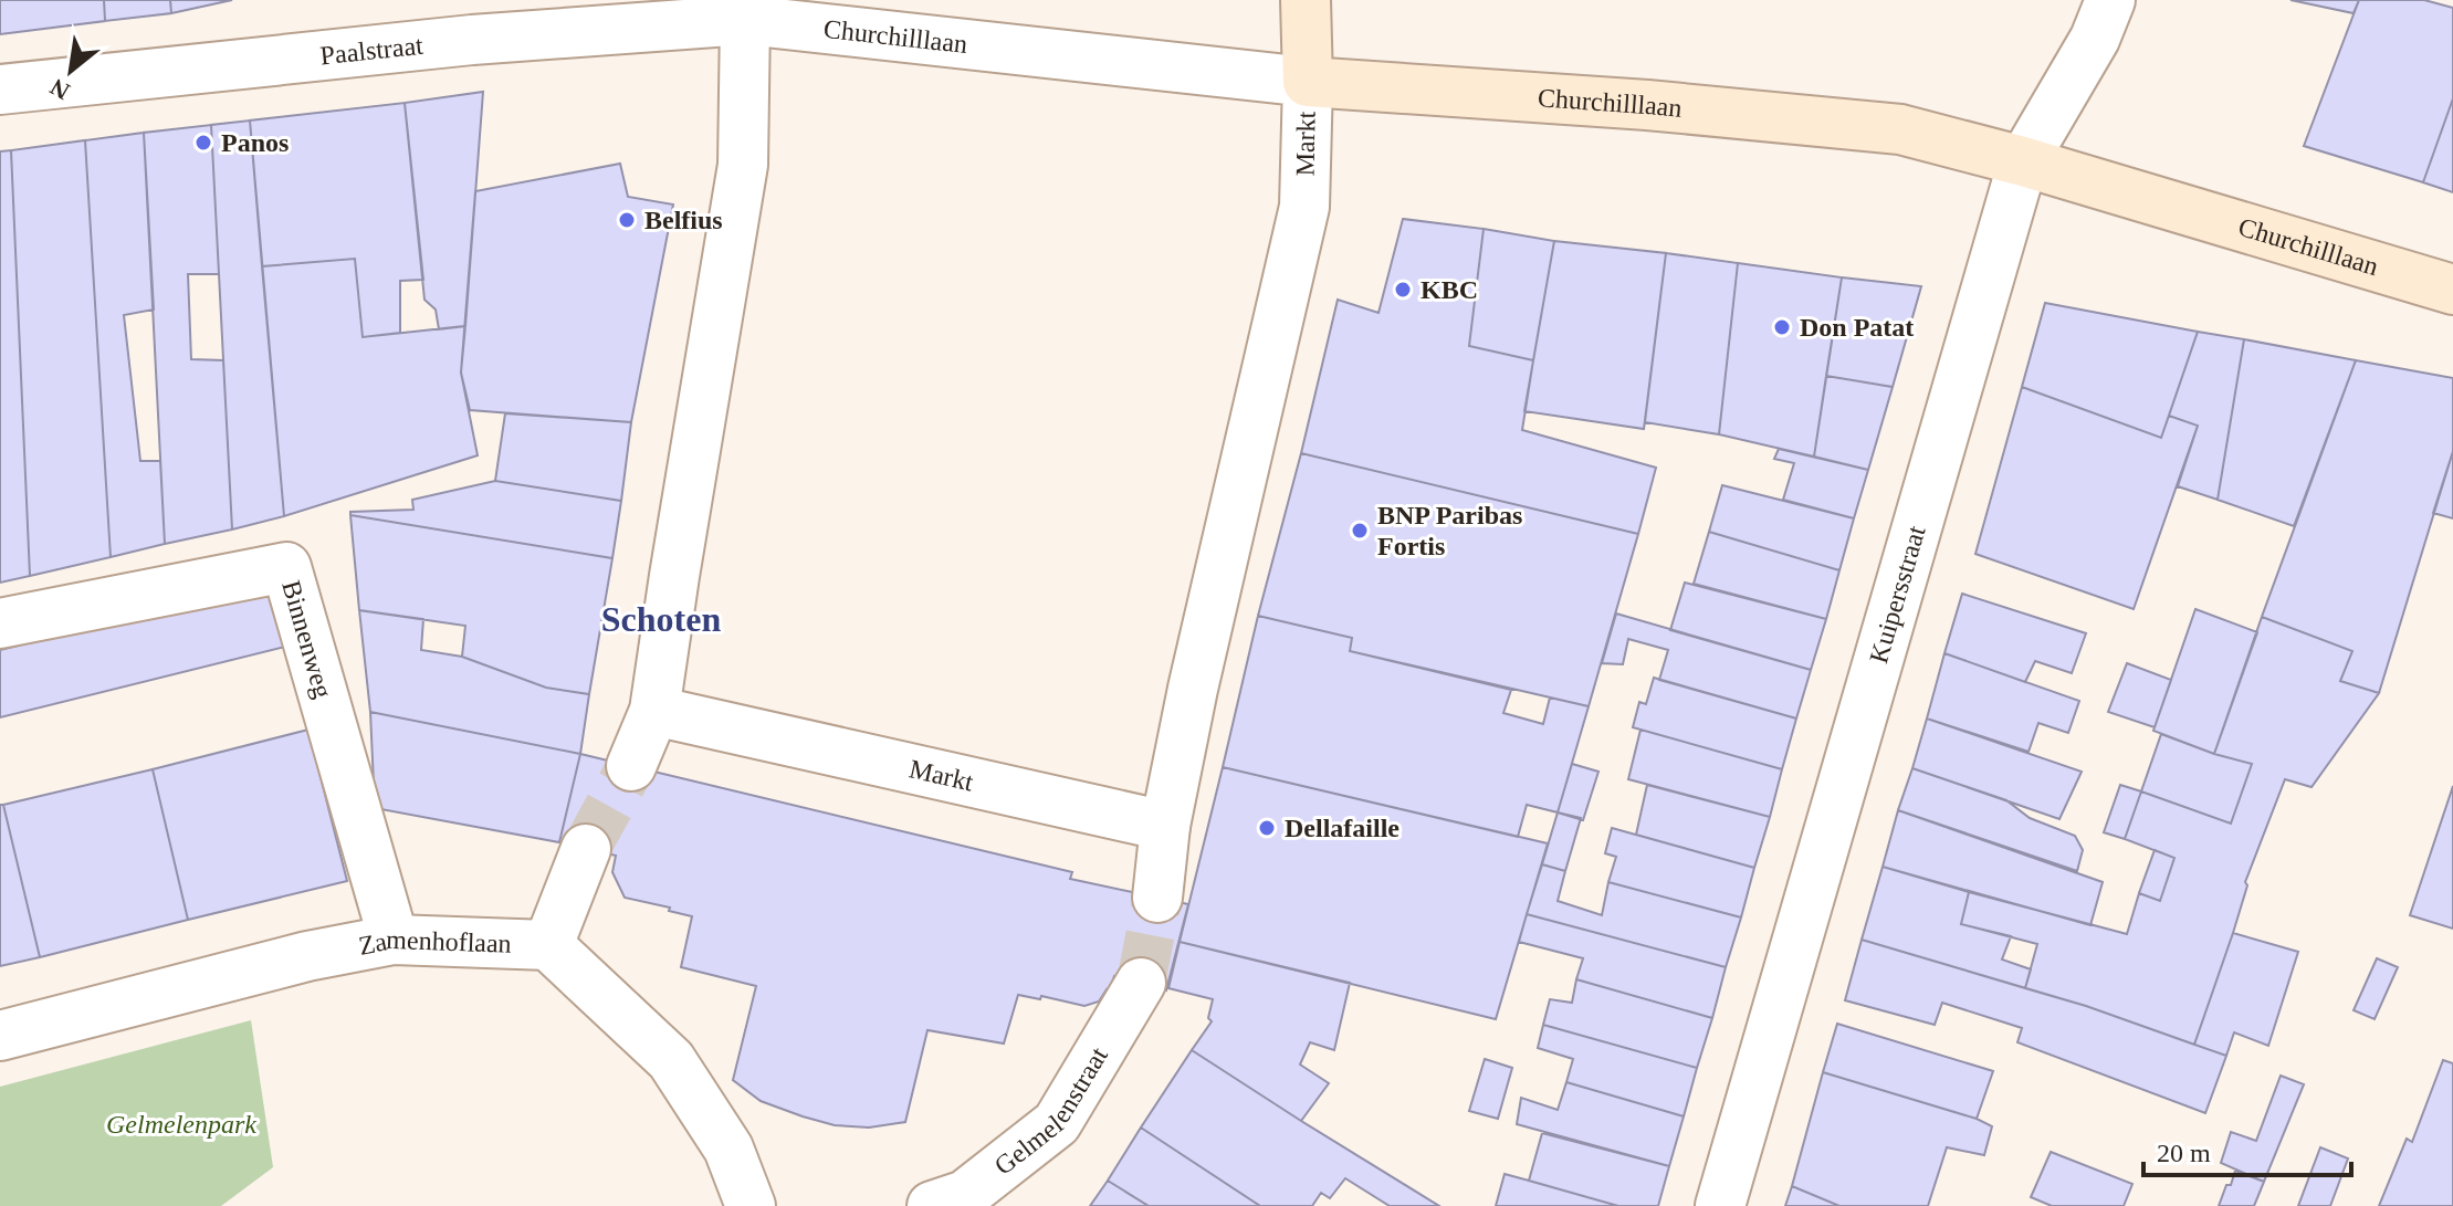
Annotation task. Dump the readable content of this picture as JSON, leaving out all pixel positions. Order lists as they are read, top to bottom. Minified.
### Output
{"streets":{"street":["Churchilllaan","Paalstraat","Markt","Kuipersstraat","Binnenweg","Zamenhoflaan","Gelmelenstraat"]},"crossings":[["Churchilllaan","Paalstraat"],["Churchilllaan","Markt"],["Churchilllaan","Kuipersstraat"],["Binnenweg","Zamenhoflaan"]],"districts":["Schoten"],"parks":["Gelmelenpark"],"places":["Panos","Belfius","KBC","Don Patat","BNP Paribas Fortis","Dellafaille"],"scale_bar":"20 m","north":"bottom left"}
